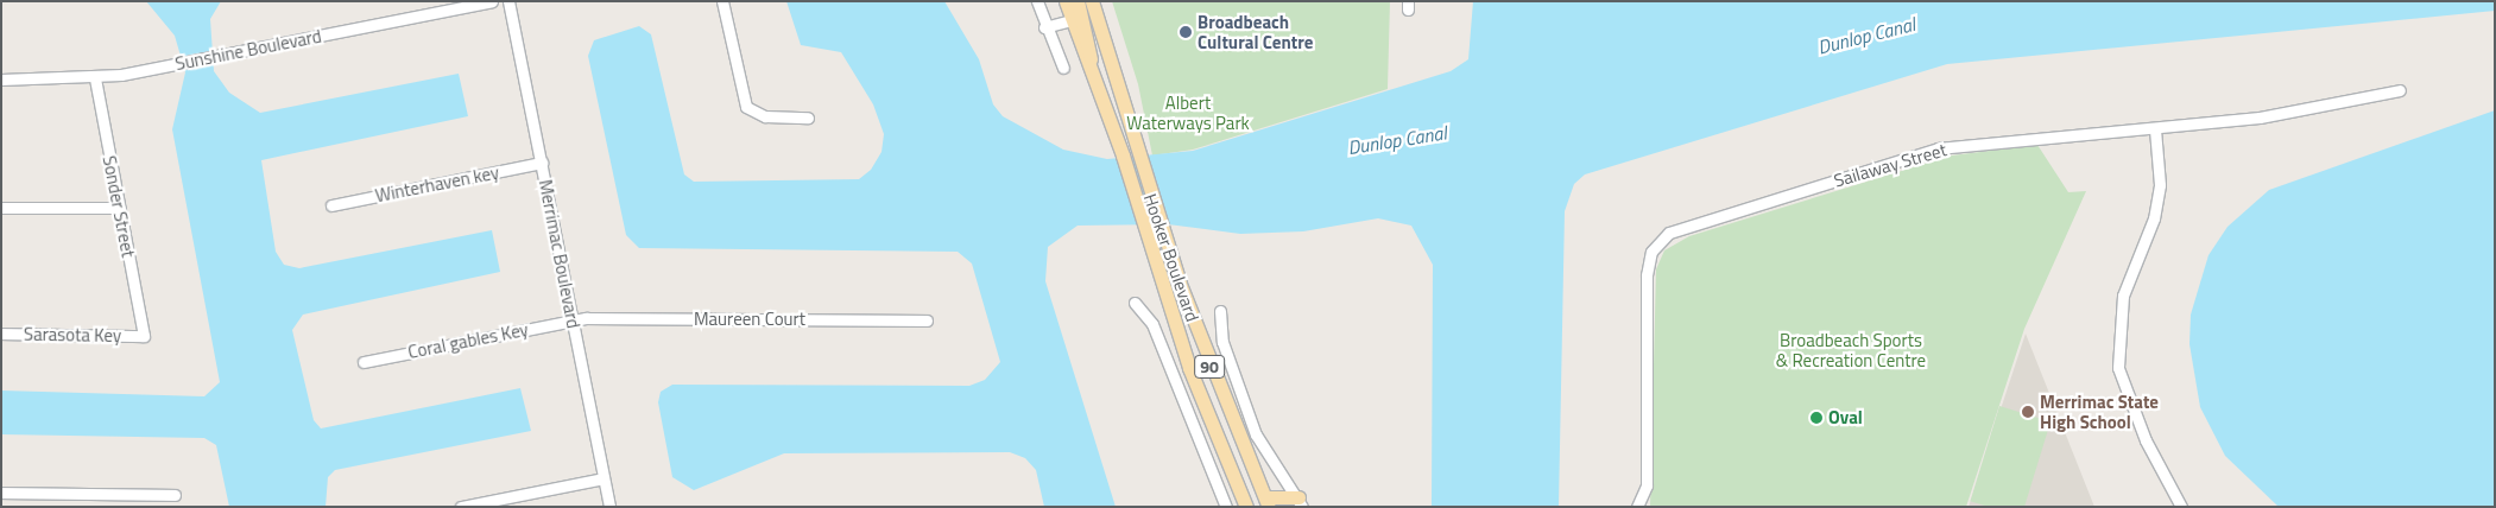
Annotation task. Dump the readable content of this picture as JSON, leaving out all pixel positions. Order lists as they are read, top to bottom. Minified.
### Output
{"streets":{"main road":["Hooker Boulevard","90"],"street":["Sunshine Boulevard","Sailaway Street","Winterhaven key","Sonder Street","Merrimac Boulevard","Maureen Court","Sarasota Key","Coral gables Key"]},"crossings":[["Sunshine Boulevard","Sonder Street"],["Winterhaven key","Merrimac Boulevard"],["Sonder Street","Sarasota Key"],["Merrimac Boulevard","Maureen Court"],["Merrimac Boulevard","Coral gables Key"],["Maureen Court","Coral gables Key"]],"water":["Dunlop Canal"],"parks":["Albert Waterways Park","Broadbeach Sports & Recreation Centre"],"places":["Broadbeach Cultural Centre","Merrimac State High School","Oval"]}
